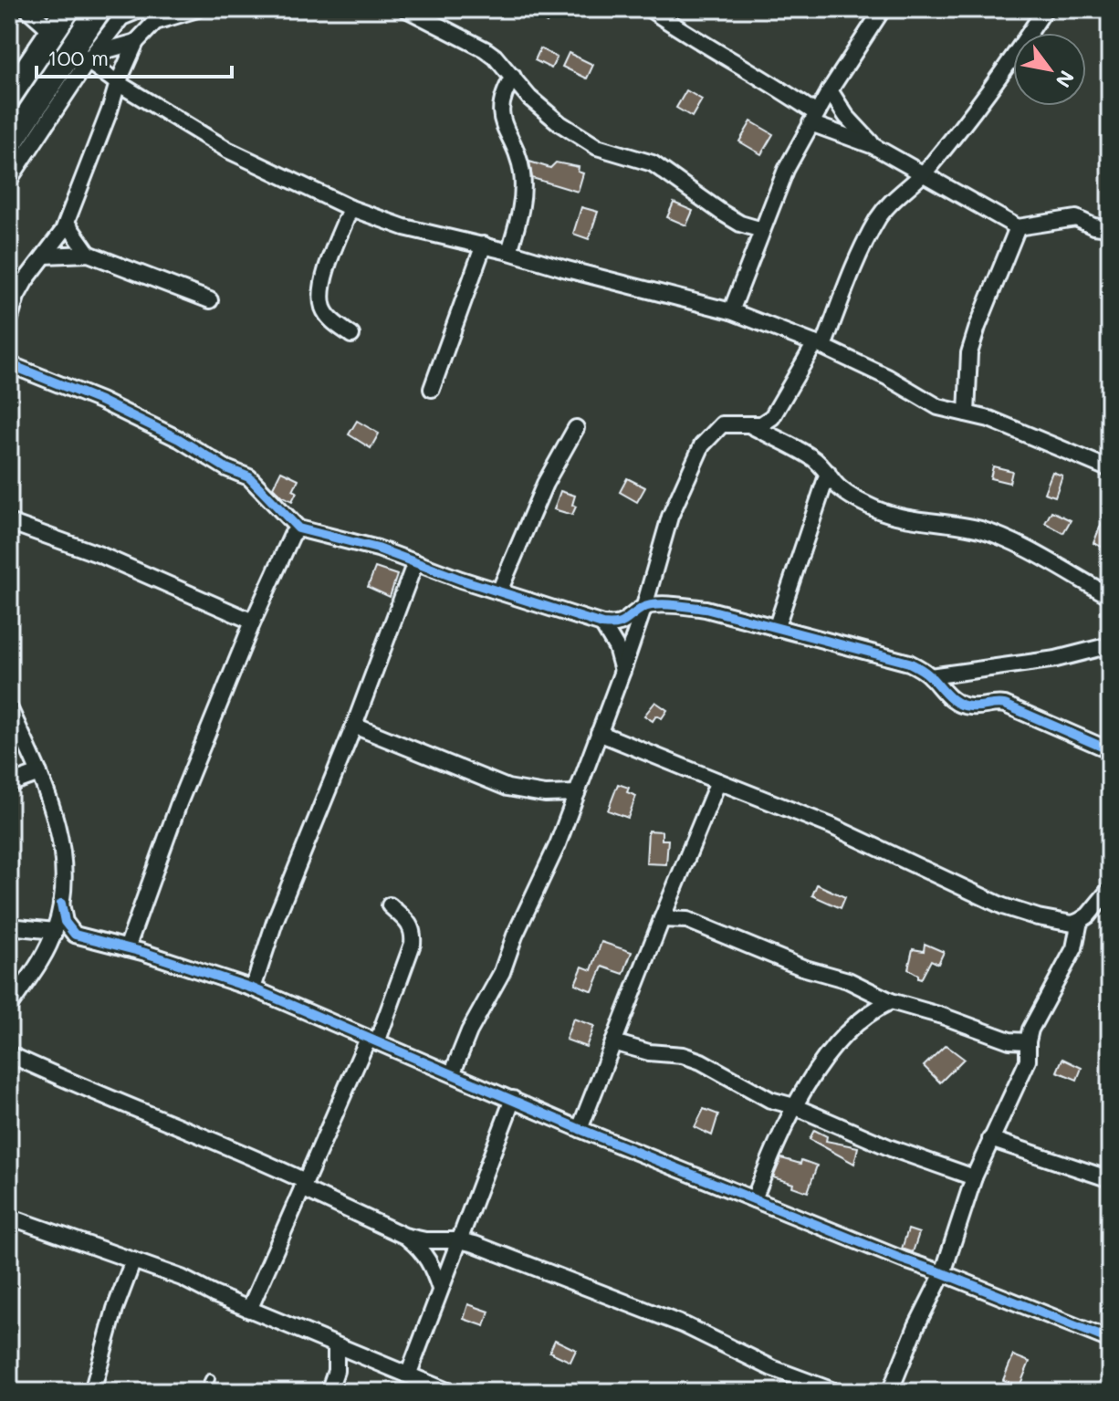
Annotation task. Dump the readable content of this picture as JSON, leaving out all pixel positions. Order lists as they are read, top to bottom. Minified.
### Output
{"scale_bar":"100 m","north":"bottom right"}
